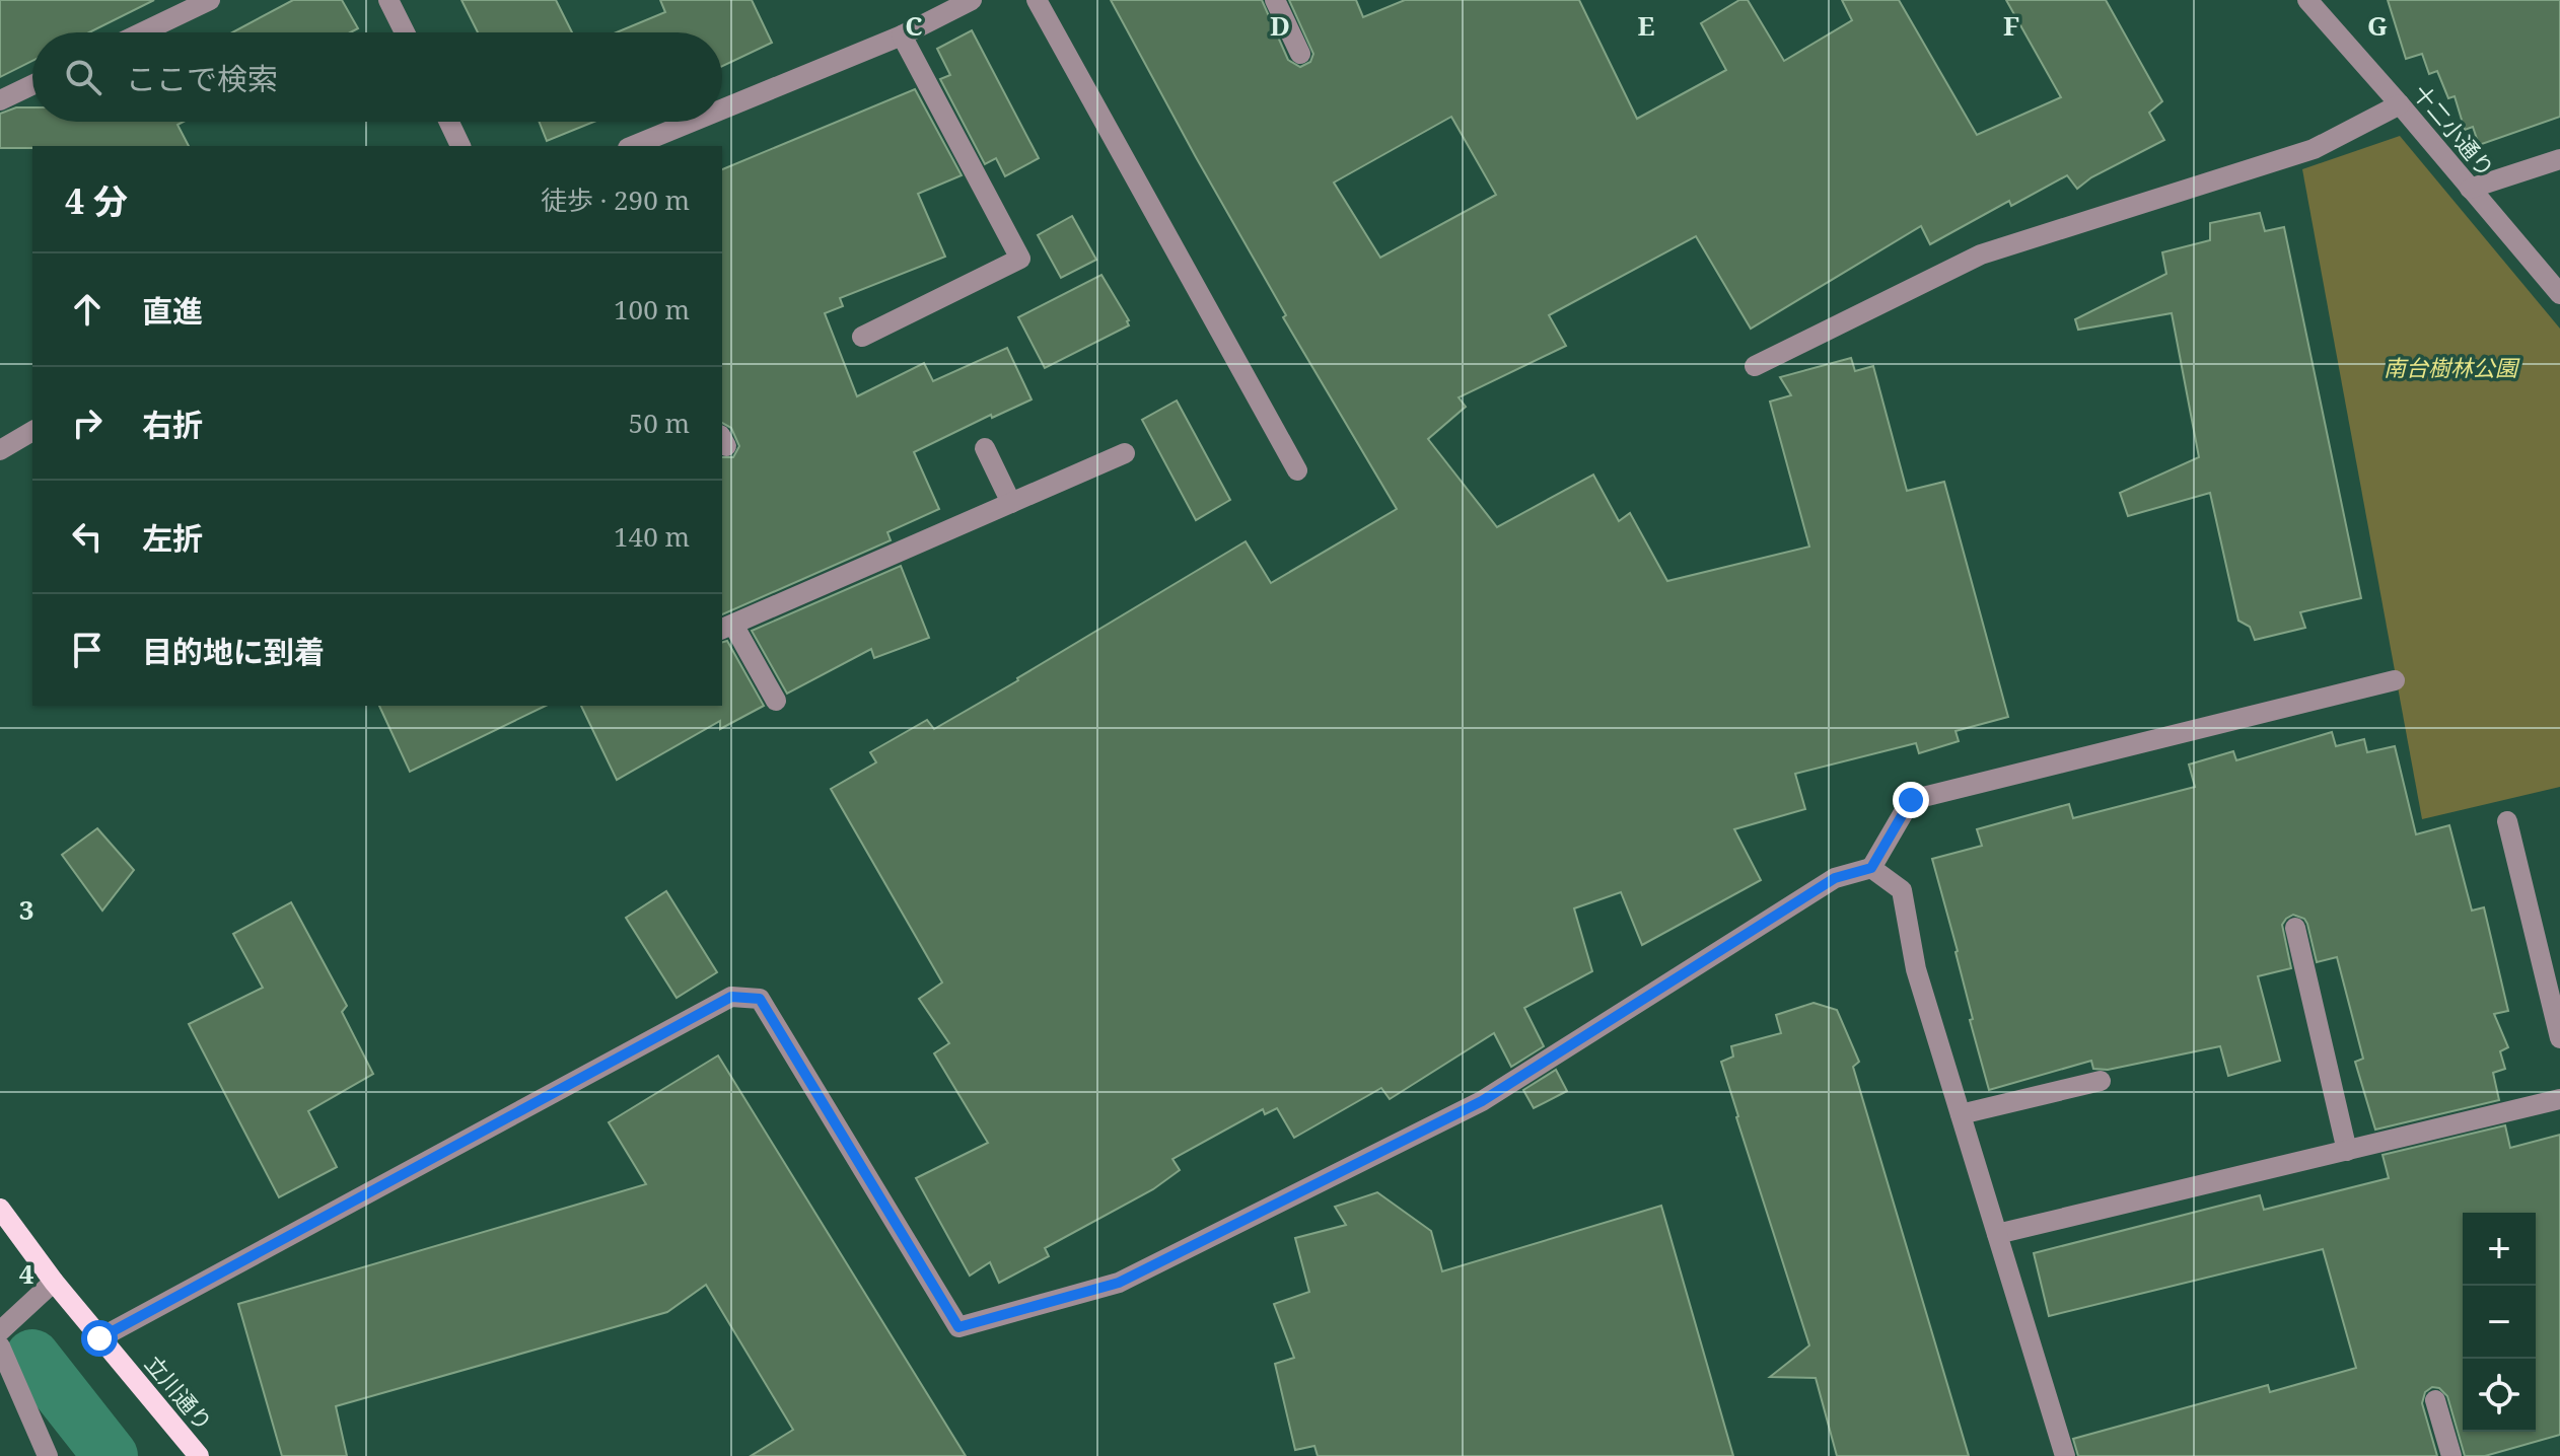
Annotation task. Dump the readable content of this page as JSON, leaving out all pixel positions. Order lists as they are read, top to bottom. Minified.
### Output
{"streets":{"main road":["立川通り"],"street":["十二小通り"]},"parks":["南台樹林公園"],"page":{"search":"ここで検索","heading":["4 分","徒歩 · 290 m"],"list":[["直進","100 m"],["右折","50 m"],["左折","140 m"],"目的地に到着"],"map_buttons":["+","−"]},"grid":{"columns":["C","D","E","F","G"],"rows":["3","4"]}}
